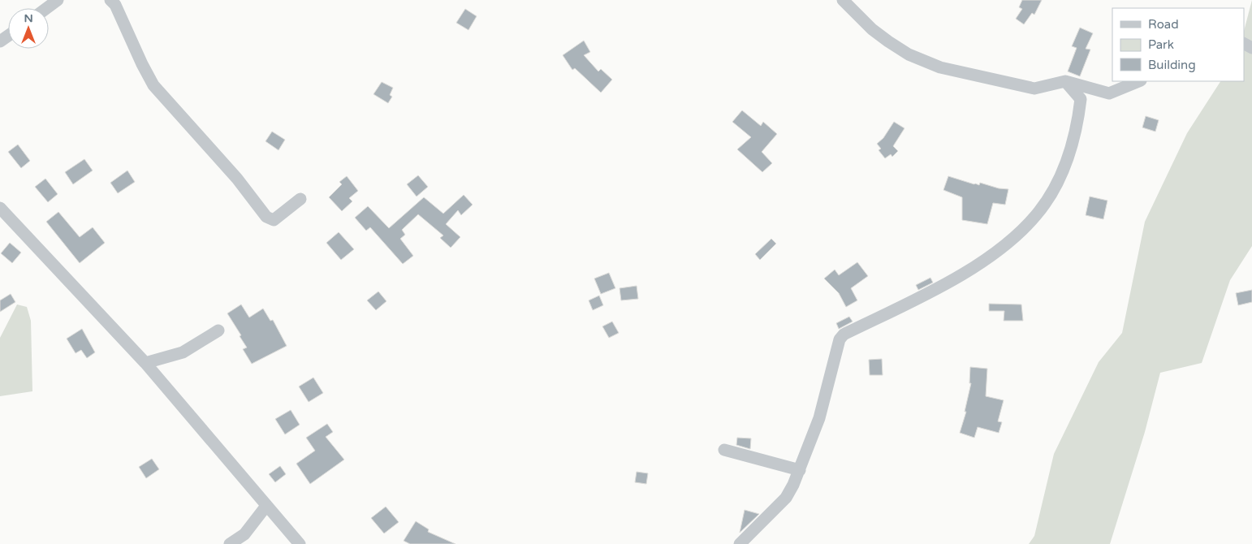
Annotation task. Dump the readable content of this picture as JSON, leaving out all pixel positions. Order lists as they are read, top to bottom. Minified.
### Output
{"legend":["Road","Park","Building"],"north":"top"}
